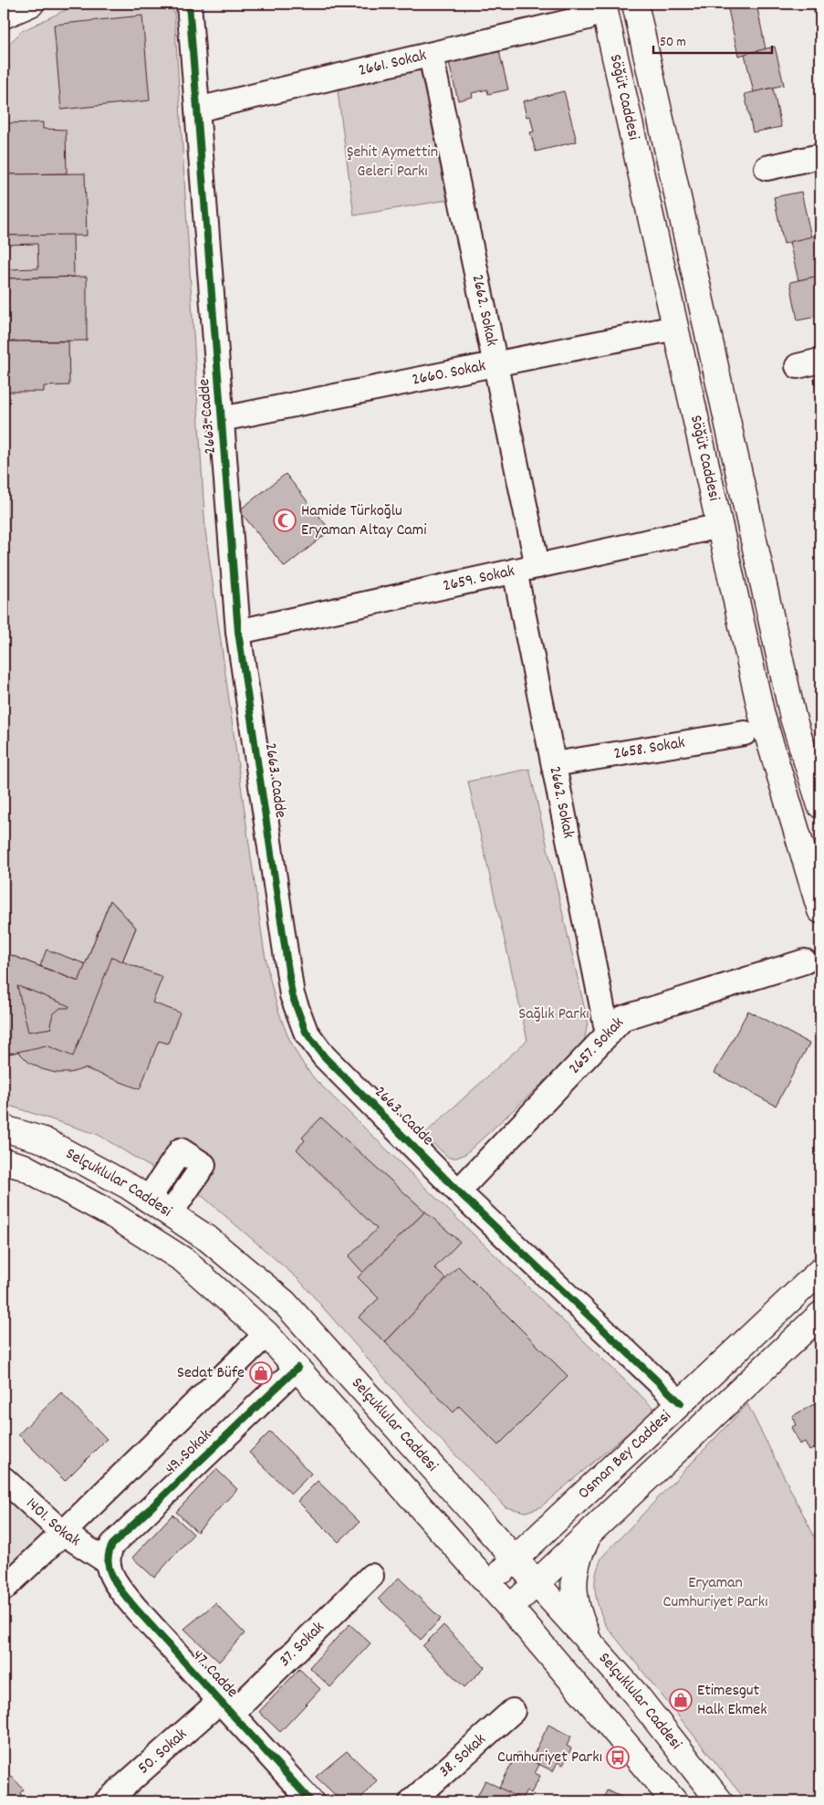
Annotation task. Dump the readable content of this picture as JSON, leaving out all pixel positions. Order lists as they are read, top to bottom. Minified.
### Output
{"streets":{"main road":["Söğüt Caddesi","Selçuklular Caddesi","Osman Bey Caddesi"],"street":["2661. Sokak","2662. Sokak","2660. Sokak","2663. Cadde","2659. Sokak","2658. Sokak","2657. Sokak","49. Sokak","1401. Sokak","37. Sokak","47. Cadde","50. Sokak","38. Sokak"]},"crossings":[["2661. Sokak","Söğüt Caddesi"],["2661. Sokak","2662. Sokak"],["2661. Sokak","2663. Cadde"],["Söğüt Caddesi","2660. Sokak"],["Söğüt Caddesi","2659. Sokak"],["2662. Sokak","2660. Sokak"],["2662. Sokak","2659. Sokak"],["2662. Sokak","2658. Sokak"],["2662. Sokak","2657. Sokak"],["2660. Sokak","2663. Cadde"],["2663. Cadde","2659. Sokak"],["2663. Cadde","2657. Sokak"],["2663. Cadde","Osman Bey Caddesi"],["Selçuklular Caddesi","49. Sokak"],["Selçuklular Caddesi","Osman Bey Caddesi"],["49. Sokak","1401. Sokak"],["49. Sokak","47. Cadde"],["1401. Sokak","47. Cadde"],["37. Sokak","47. Cadde"],["37. Sokak","50. Sokak"],["47. Cadde","50. Sokak"]],"parks":["Şehit Aymettin Geleri Parkı","Sağlık Parkı","Eryaman Cumhuriyet Parkı"],"places":{"mosque":["Hamide Türkoğlu Eryaman Altay Cami"],"shop":["Sedat Büfe","Etimesgut Halk Ekmek"],"bus stop":["Cumhuriyet Parkı"]},"scale_bar":"50 m"}
